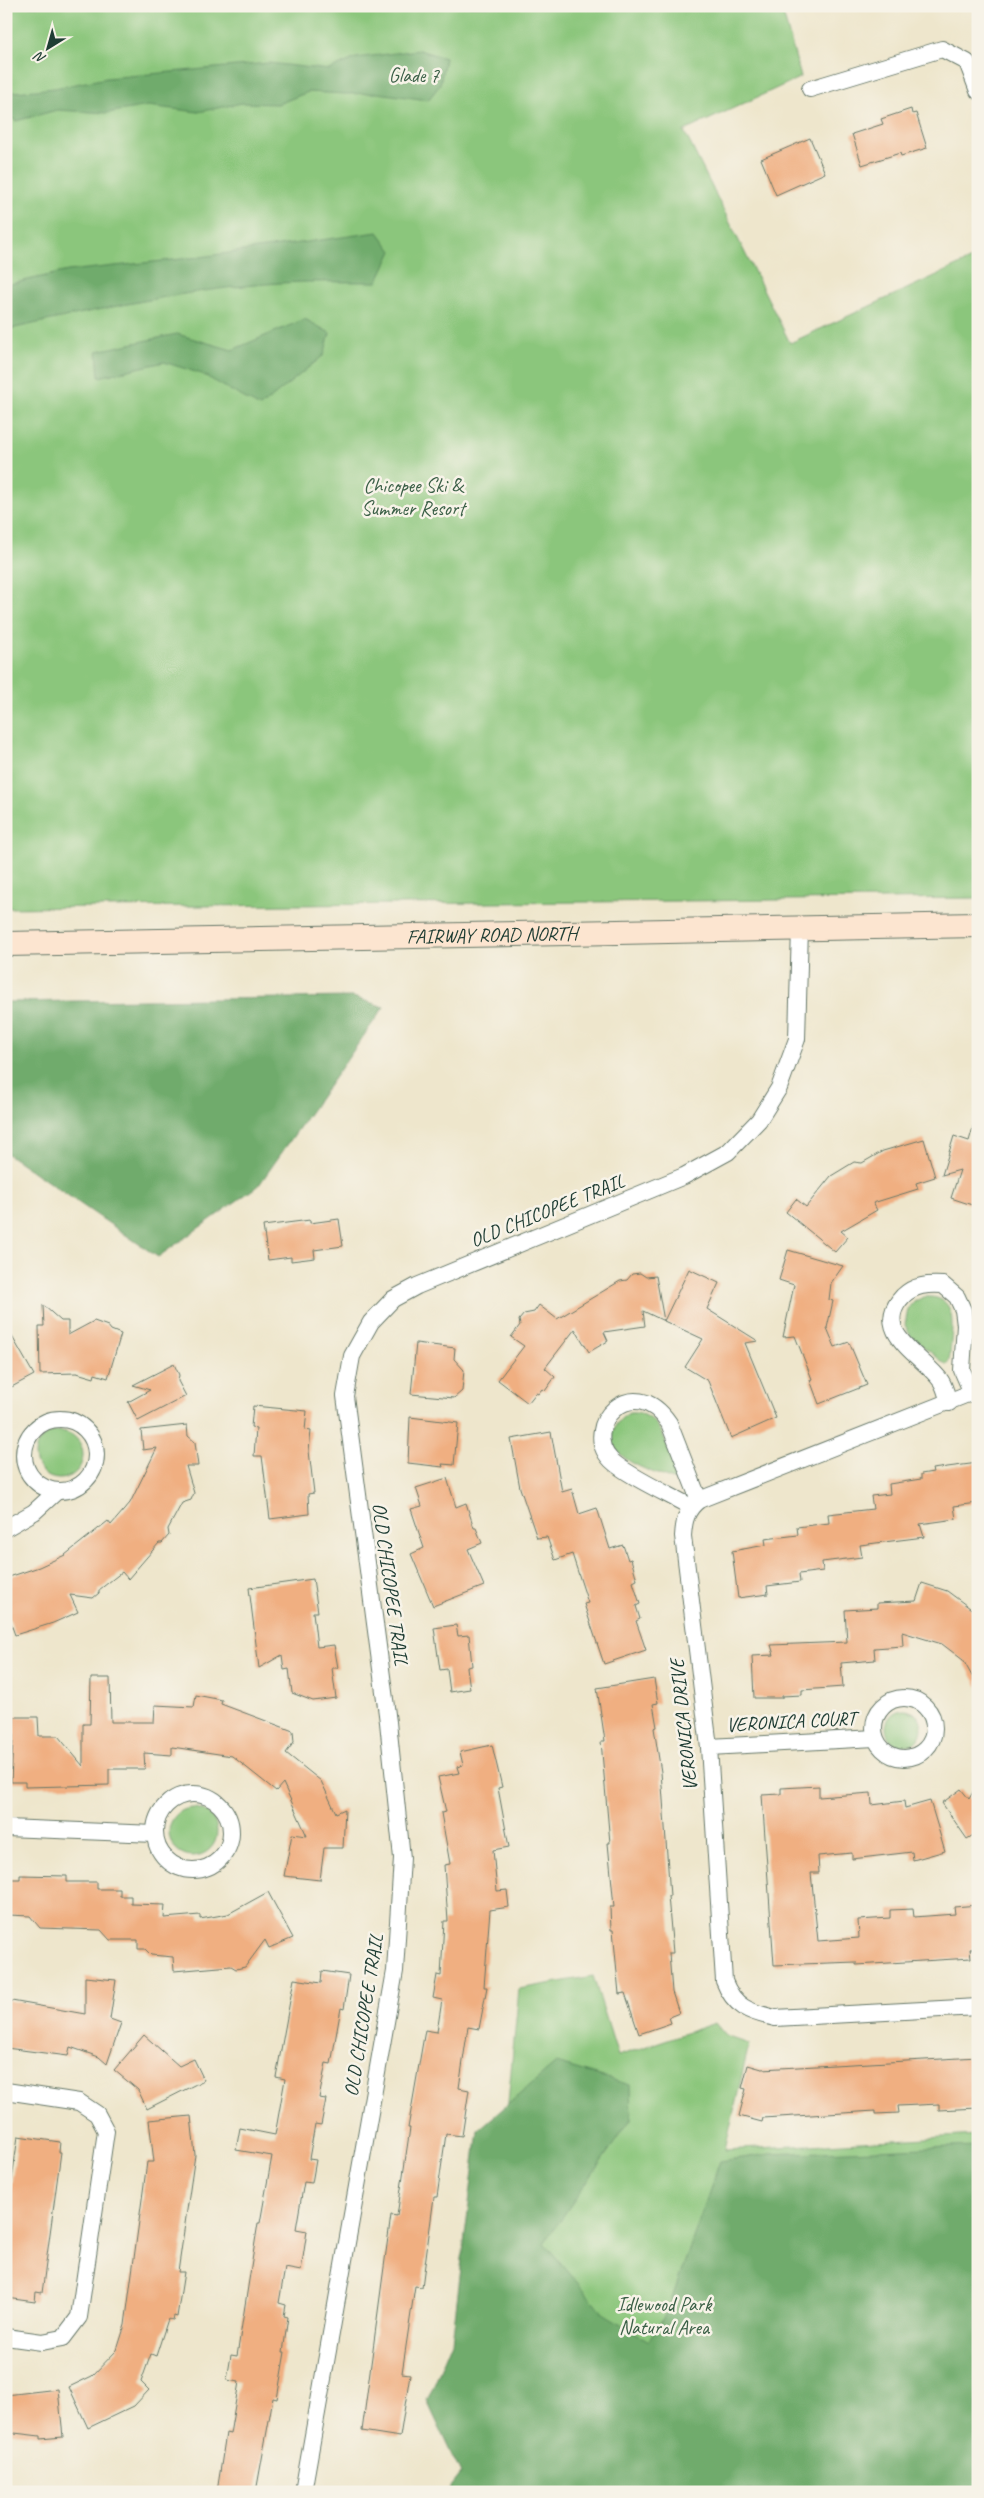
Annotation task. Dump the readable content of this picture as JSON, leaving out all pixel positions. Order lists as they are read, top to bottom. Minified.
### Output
{"streets":{"main road":["FAIRWAY ROAD NORTH"],"street":["OLD CHICOPEE TRAIL","VERONICA COURT","VERONICA DRIVE"]},"crossings":[["FAIRWAY ROAD NORTH","OLD CHICOPEE TRAIL"],["VERONICA COURT","VERONICA DRIVE"]],"parks":["Glade 7","Chicopee Ski & Summer Resort","Idlewood Park Natural Area"],"north":"bottom left"}
